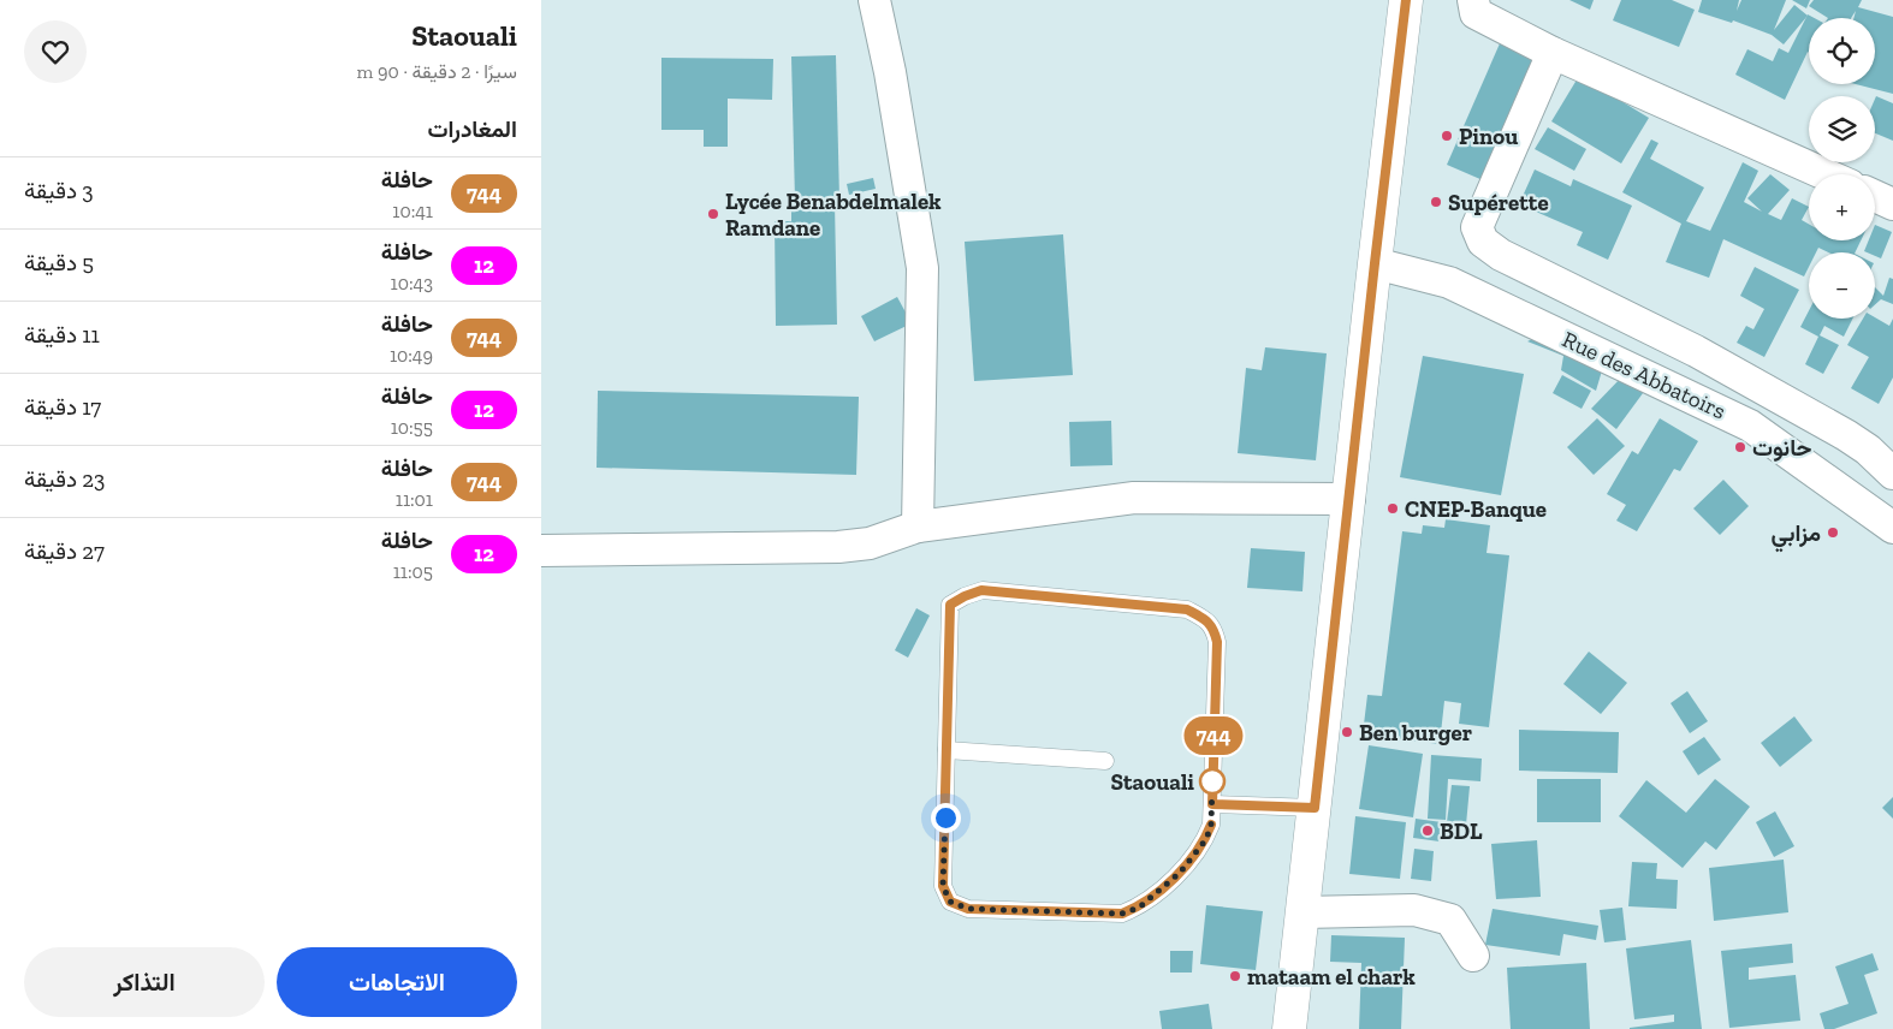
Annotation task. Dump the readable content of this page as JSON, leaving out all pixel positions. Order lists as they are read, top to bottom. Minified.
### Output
{"streets":{"street":["Rue des Abbatoirs"]},"places":["Pinou","Supérette","Lycée Benabdelmalek Ramdane","حانوت","CNEP-Banque","مزابي","Ben burger","Staouali","BDL","mataam el chark"],"lines":["bus line 744"],"page":{"on_map":"744","heading":[["Staouali","سيرًا · 2 دقيقة · 90 m"],"المغادرات"],"map_buttons":["+","−"],"list":[{"mark":"744","name":"حافلة","note":"10:41","value":"3 دقيقة"},{"mark":"12","name":"حافلة","note":"10:43","value":"5 دقيقة"},{"mark":"744","name":"حافلة","note":"10:49","value":"11 دقيقة"},{"mark":"12","name":"حافلة","note":"10:55","value":"17 دقيقة"},{"mark":"744","name":"حافلة","note":"11:01","value":"23 دقيقة"},{"mark":"12","name":"حافلة","note":"11:05","value":"27 دقيقة"}],"buttons":["الاتجاهات","التذاكر"]}}
